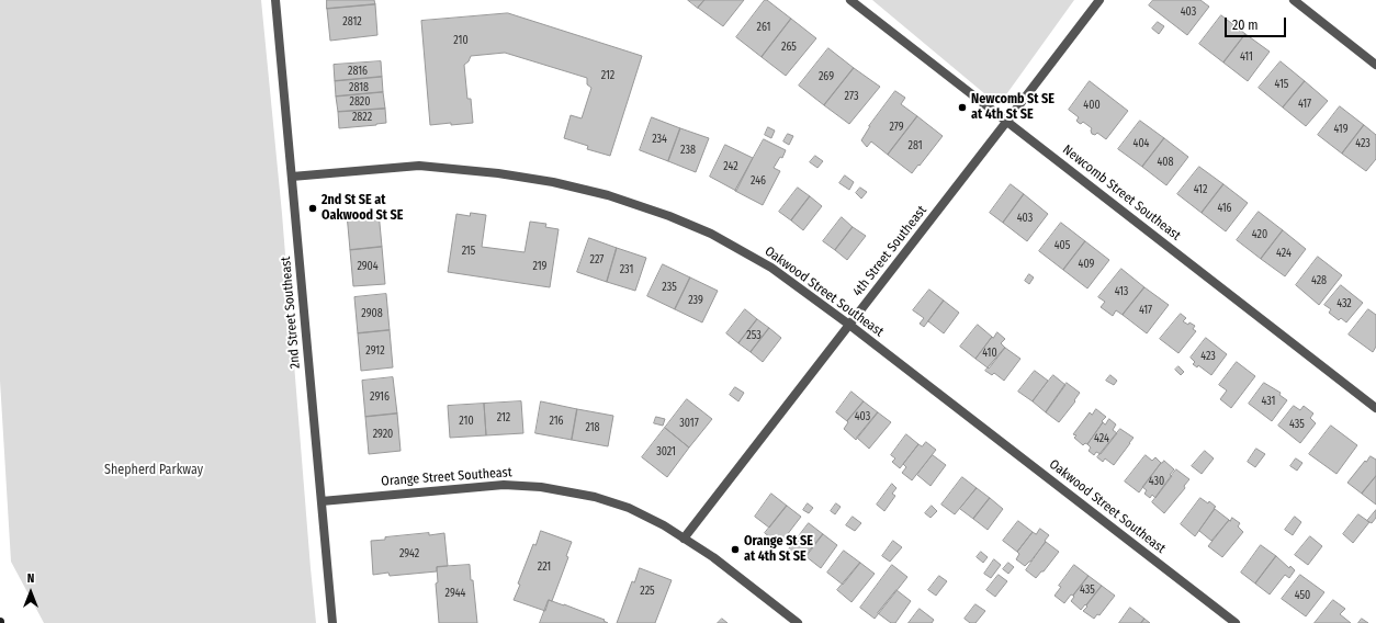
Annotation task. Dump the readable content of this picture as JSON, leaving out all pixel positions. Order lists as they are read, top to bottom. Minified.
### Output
{"streets":{"street":["Newcomb Street Southeast","4th Street Southeast","Oakwood Street Southeast","2nd Street Southeast","Orange Street Southeast"]},"crossings":[["Newcomb Street Southeast","4th Street Southeast"],["4th Street Southeast","Oakwood Street Southeast"],["4th Street Southeast","Orange Street Southeast"],["Oakwood Street Southeast","2nd Street Southeast"],["2nd Street Southeast","Orange Street Southeast"]],"parks":["Shepherd Parkway"],"places":["Newcomb St SE at 4th St SE","2nd St SE at Oakwood St SE","Orange St SE at 4th St SE"],"house_numbers":["403","2812","261","210","265","411","2816","212","269","415","2818","273","2820","417","400","2822","279","419","234","404","423","281","238","408","242","246","412","416","403","420","405","215","424","227","409","2904","219","231","428","235","413","239","432","417","2908","253","2912","410","423","2916","431","403","212","210","216","3017","435","218","2920","424","3021","430","2942","221","435","225","2944","450"],"scale_bar":"20 m","north":"top"}
